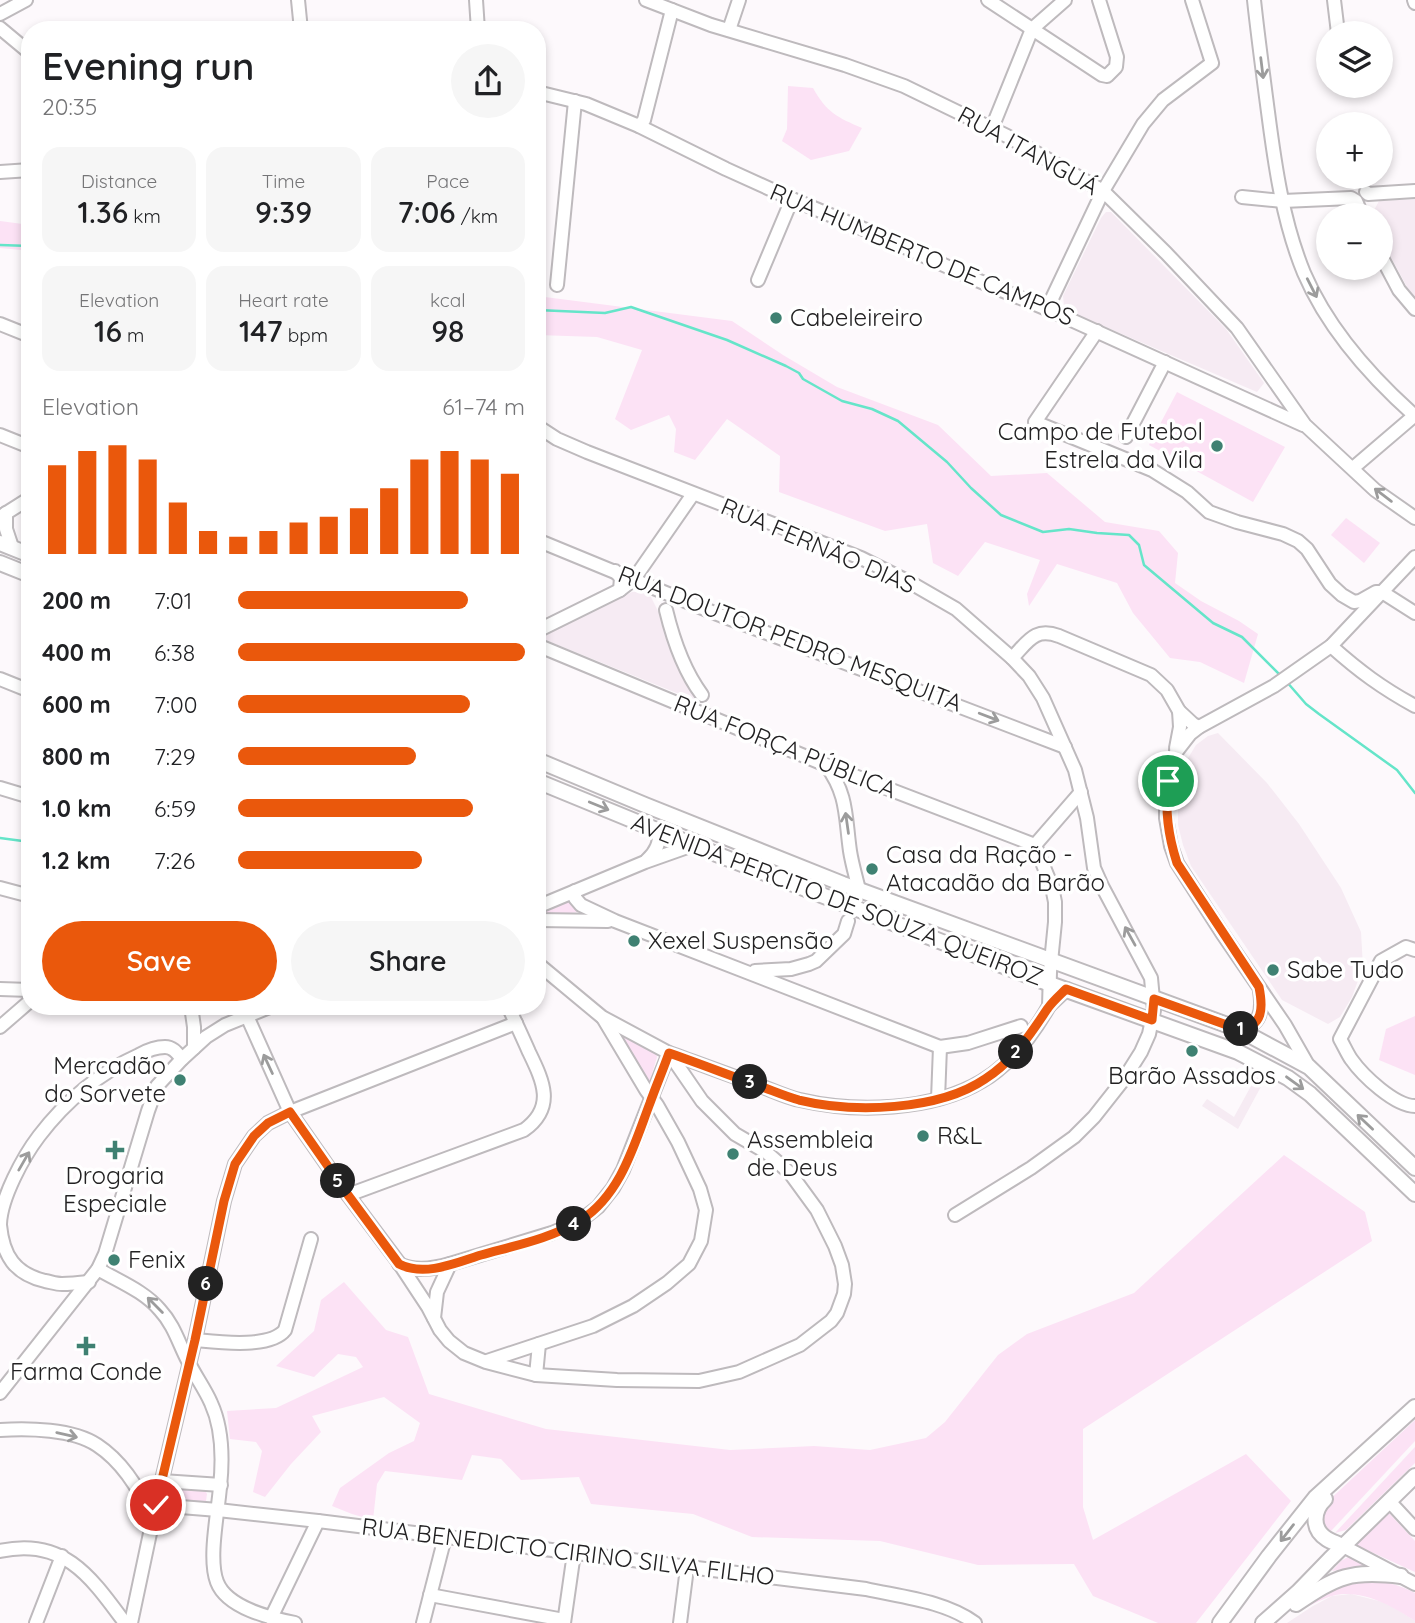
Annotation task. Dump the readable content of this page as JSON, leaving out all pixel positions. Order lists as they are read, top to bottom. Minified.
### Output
{"streets":{"main road":["AVENIDA PERCITO DE SOUZA QUEIROZ"],"street":["RUA ITANGUÁ","RUA HUMBERTO DE CAMPOS","RUA FERNÃO DIAS","RUA DOUTOR PEDRO MESQUITA","RUA FORÇA PÚBLICA","RUA BENEDICTO CIRINO SILVA FILHO"]},"crossings":[["RUA ITANGUÁ","RUA HUMBERTO DE CAMPOS"]],"one_way":["RUA DOUTOR PEDRO MESQUITA"],"places":{"other":["Cabeleireiro","Campo de Futebol Estrela da Vila","Casa da Ração - Atacadão da Barão","Xexel Suspensão","Sabe Tudo","Barão Assados","Mercadão do Sorvete","R&L","Assembleia de Deus","Fenix"],"health":["Drogaria Especiale","Farma Conde"]},"page":{"map_buttons":["+","−"],"heading":["Evening run","20:35"],"stats":[["Distance","1.36 km"],["Time","9:39"],["Pace","7:06 /km"],["Elevation","16 m"],["Heart rate","147 bpm"],["kcal","98"]],"chart":["Elevation","61–74 m"],"list":[{"name":"200 m","note":"7:01"},{"name":"400 m","note":"6:38"},{"name":"600 m","note":"7:00"},{"name":"800 m","note":"7:29"},{"name":"1.0 km","note":"6:59"},{"name":"1.2 km","note":"7:26"}],"buttons":["Save","Share"],"pins":["1","2","3","5","4","6"]}}
